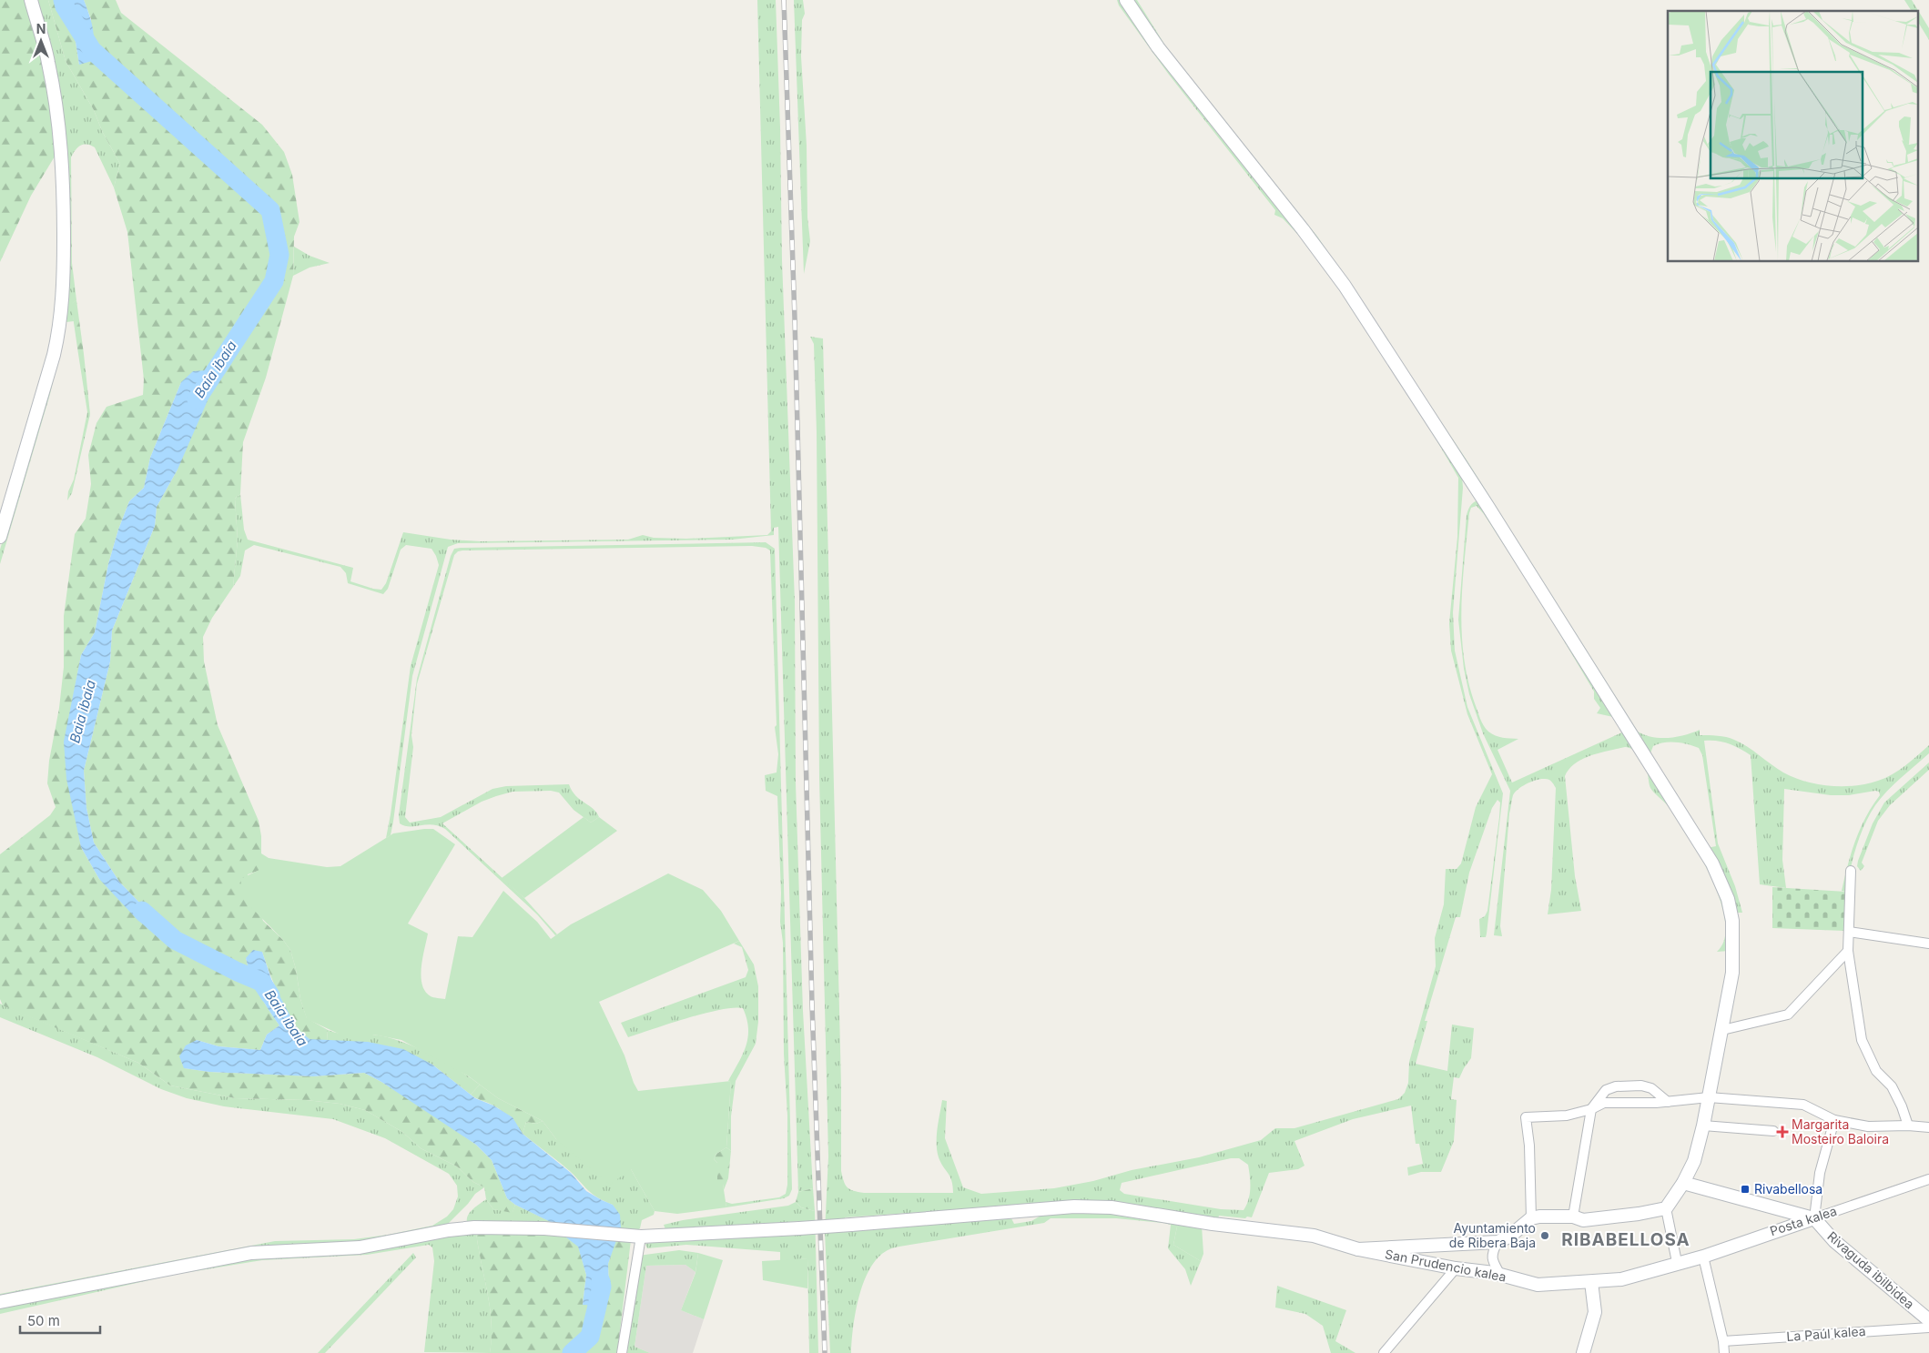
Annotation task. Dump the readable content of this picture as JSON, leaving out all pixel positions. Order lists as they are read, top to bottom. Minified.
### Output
{"streets":{"street":["Posta kalea","San Prudencio kalea","Rivaguda ibilbidea","La Paúl kalea"]},"crossings":[["Posta kalea","San Prudencio kalea"],["Posta kalea","Rivaguda ibilbidea"]],"districts":["RIBABELLOSA"],"water":["Baia ibaia"],"places":{"health":["Margarita Mosteiro Baloira"],"transit":["Rivabellosa"],"other":["Ayuntamiento de Ribera Baja"]},"scale_bar":"50 m","north":"top"}
